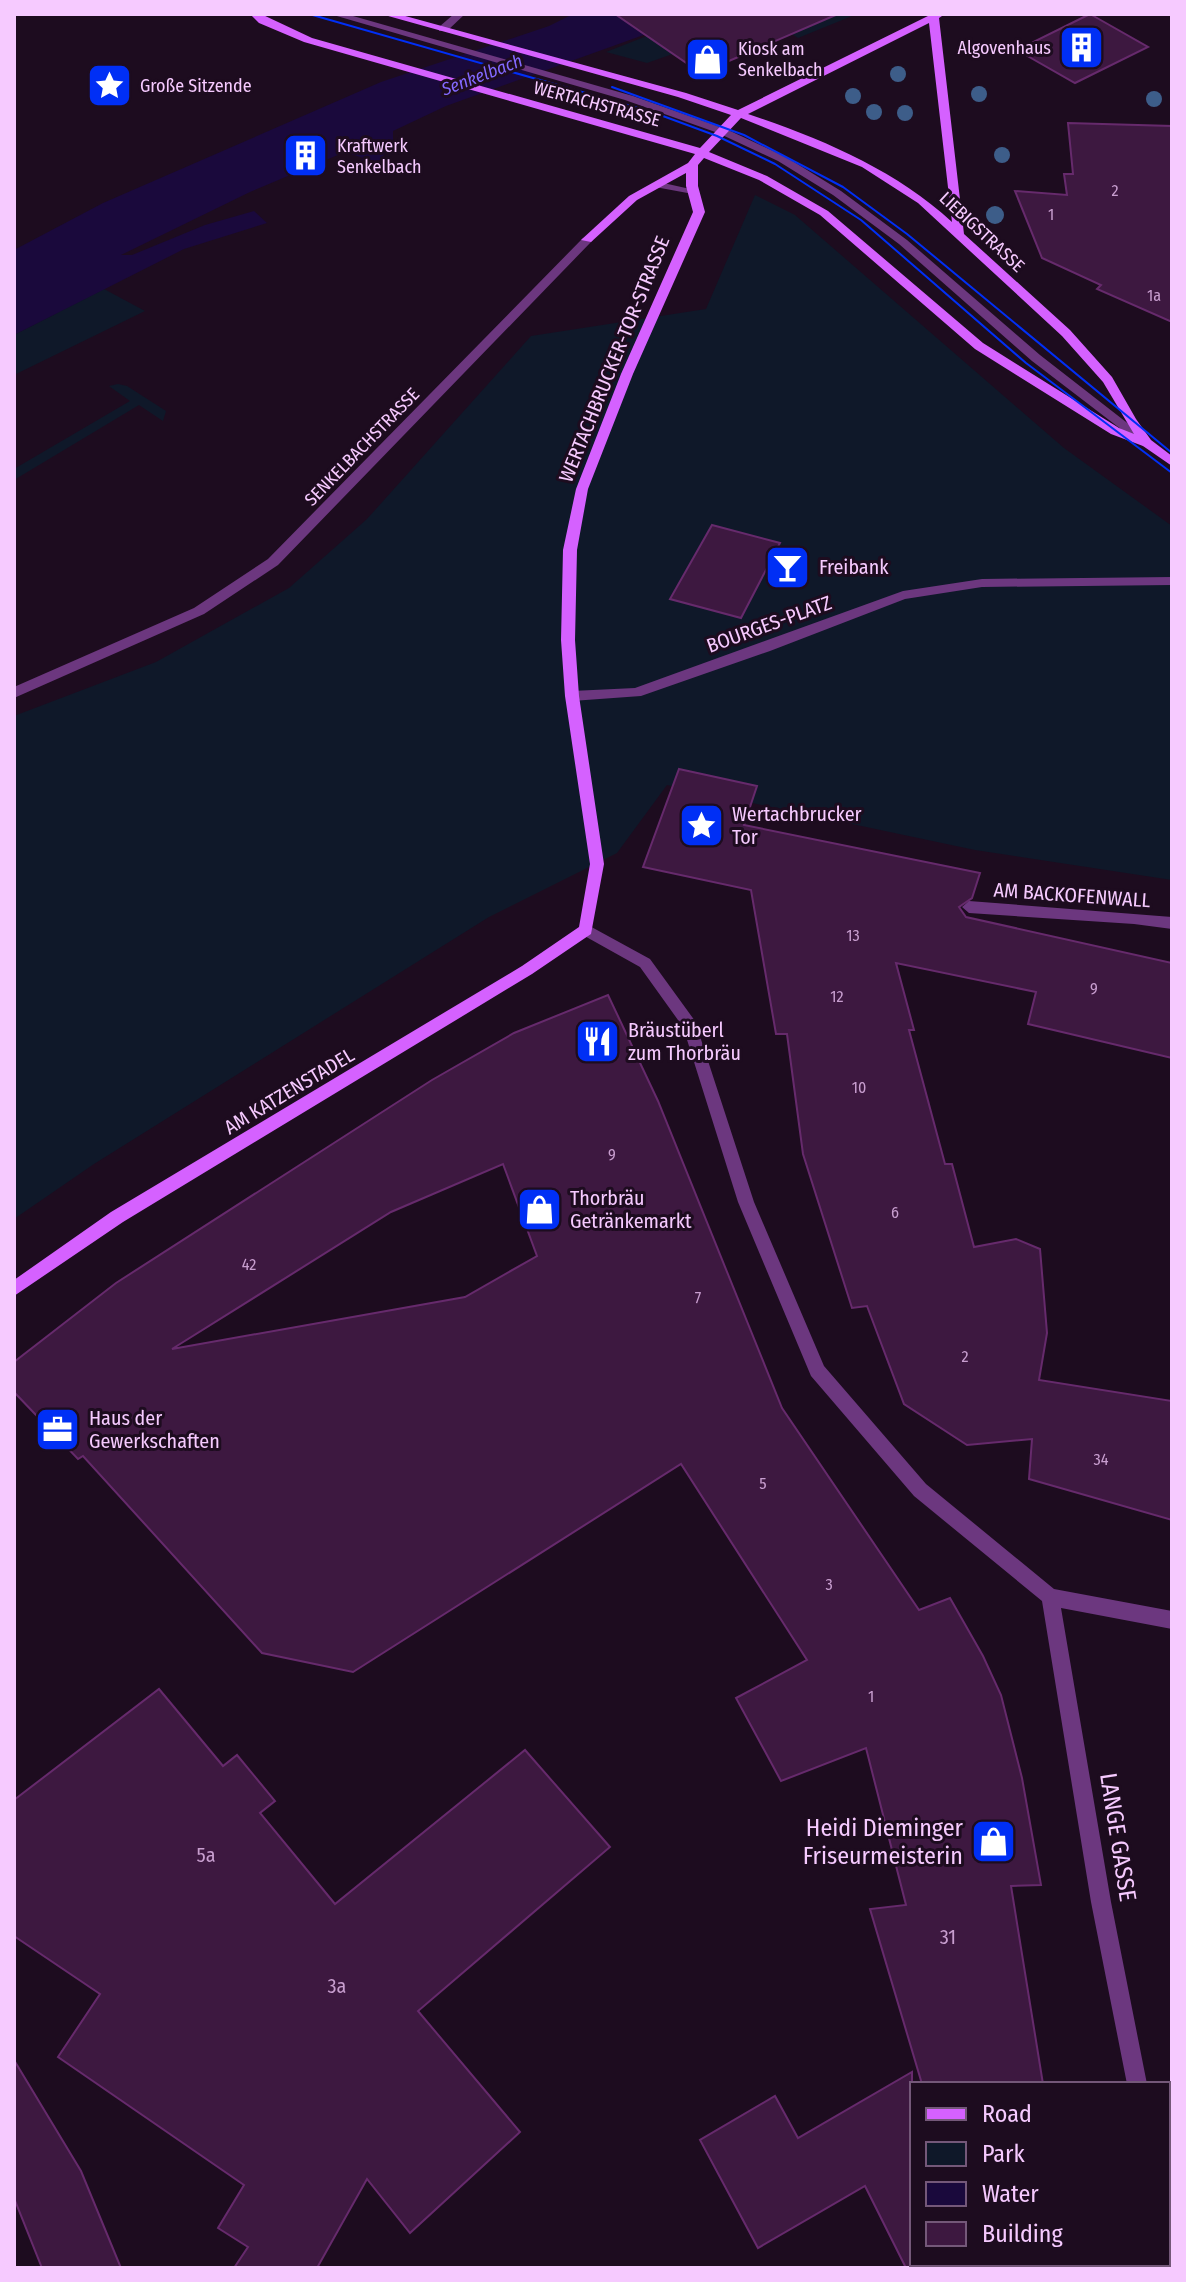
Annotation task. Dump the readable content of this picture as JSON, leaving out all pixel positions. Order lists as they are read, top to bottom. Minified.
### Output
{"streets":{"street":["WERTACHSTRASSE","LIEBIGSTRASSE","WERTACHBRUCKER-TOR-STRASSE","SENKELBACHSTRASSE","BOURGES-PLATZ","AM BACKOFENWALL","AM KATZENSTADEL","LANGE GASSE"]},"crossings":[["WERTACHSTRASSE","LIEBIGSTRASSE"],["WERTACHSTRASSE","SENKELBACHSTRASSE"],["LIEBIGSTRASSE","SENKELBACHSTRASSE"],["WERTACHBRUCKER-TOR-STRASSE","SENKELBACHSTRASSE"],["WERTACHBRUCKER-TOR-STRASSE","BOURGES-PLATZ"],["WERTACHBRUCKER-TOR-STRASSE","AM KATZENSTADEL"]],"water":["Senkelbach"],"places":{"building":["Algovenhaus","Kraftwerk Senkelbach"],"shop":["Kiosk am Senkelbach","Thorbräu Getränkemarkt","Heidi Dieminger Friseurmeisterin"],"place":["Große Sitzende","Wertachbrucker Tor"],"bar":["Freibank"],"restaurant":["Bräustüberl zum Thorbräu"],"office":["Haus der Gewerkschaften"]},"house_numbers":["2","1","1a","13","9","12","10","9","6","42","7","2","34","5","3","1","5a","31","3a"],"legend":["Road","Park","Water","Building"]}
